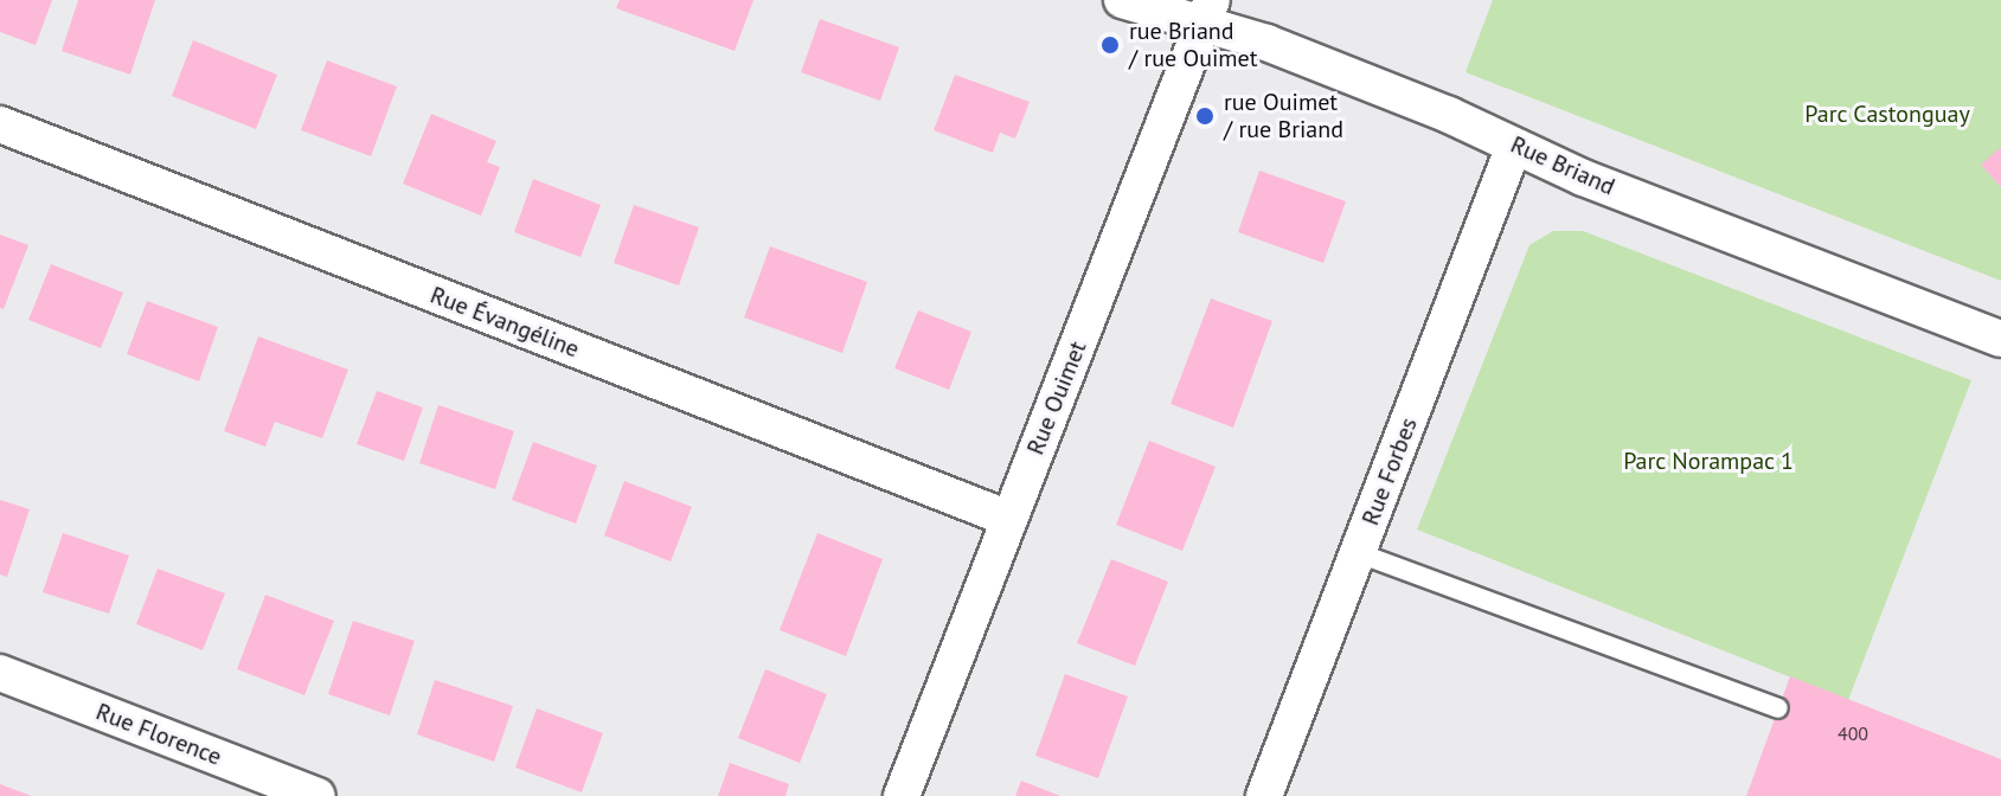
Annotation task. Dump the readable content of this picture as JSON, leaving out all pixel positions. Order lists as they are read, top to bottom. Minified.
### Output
{"streets":{"street":["Rue Briand","Rue Évangéline","Rue Ouimet","Rue Forbes","Rue Florence"]},"crossings":[["Rue Briand","Rue Ouimet"],["Rue Briand","Rue Forbes"],["Rue Évangéline","Rue Ouimet"]],"parks":["Parc Castonguay","Parc Norampac 1"],"places":["rue Briand / rue Ouimet","rue Ouimet / rue Briand"],"house_numbers":["400"]}
